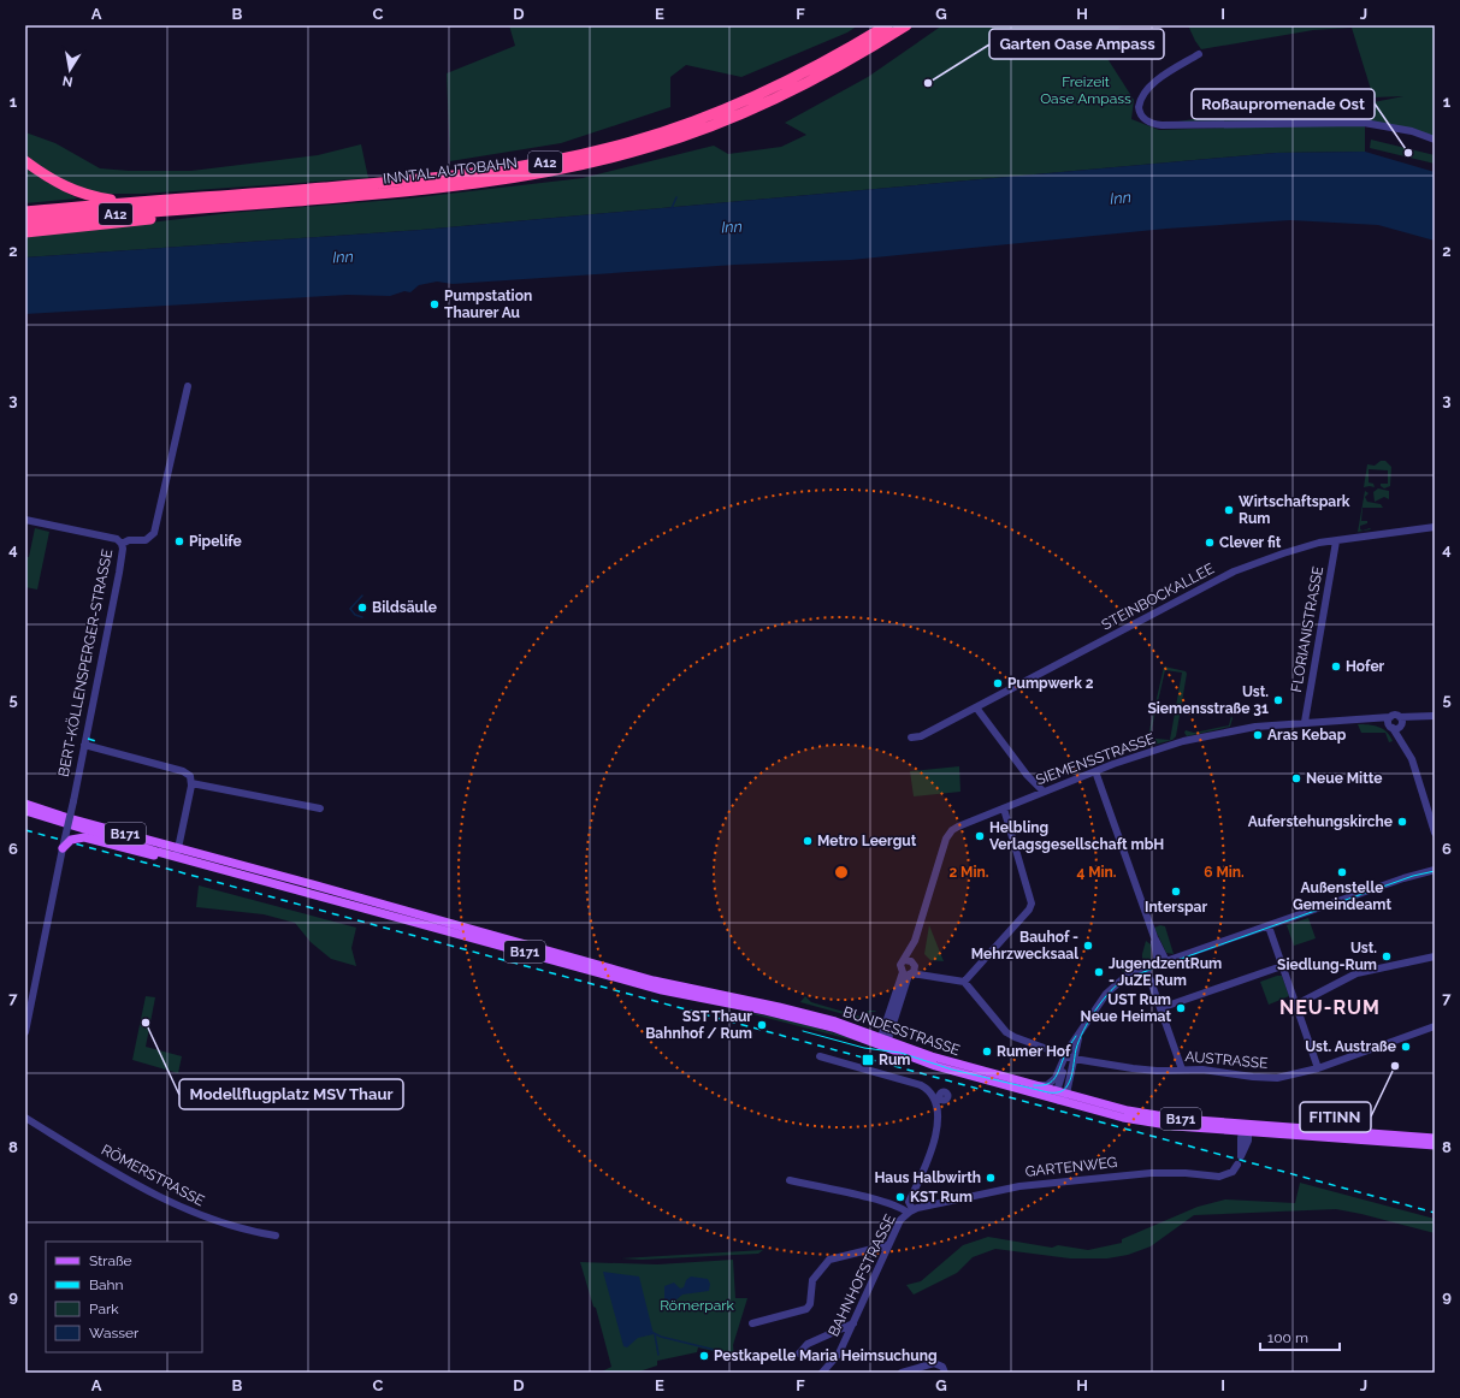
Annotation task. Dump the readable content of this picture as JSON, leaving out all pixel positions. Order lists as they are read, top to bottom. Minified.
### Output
{"streets":{"highway":["A12","INNTAL AUTOBAHN"],"main road":["B171","BUNDESSTRASSE"],"street":["STEINBOCKALLEE","FLORIANISTRASSE","BERT-KÖLLENSPERGER-STRASSE","SIEMENSSTRASSE","AUSTRASSE","GARTENWEG","RÖMERSTRASSE","BAHNHOFSTRASSE"]},"crossings":[["STEINBOCKALLEE","FLORIANISTRASSE"],["FLORIANISTRASSE","SIEMENSSTRASSE"],["SIEMENSSTRASSE","BUNDESSTRASSE"],["B171","BUNDESSTRASSE"],["GARTENWEG","BAHNHOFSTRASSE"]],"districts":["NEU-RUM"],"water":["Inn"],"parks":["Freizeit Oase Ampass","Römerpark"],"places":{"other":["Garten Oase Ampass","Roßaupromenade Ost","Pumpstation Thaurer Au","Wirtschaftspark Rum","Pipelife","Clever fit","Bildsäule","Hofer","Pumpwerk 2","Ust. Siemensstraße 31","Aras Kebap","Neue Mitte","Auferstehungskirche","Helbling Verlagsgesellschaft mbH","Metro Leergut","Außenstelle Gemeindeamt","Interspar","Bauhof - Mehrzwecksaal","Ust. Siedlung-Rum","JugendzentRum - JuZE Rum","UST Rum Neue Heimat","Modellflugplatz MSV Thaur","SST Thaur Bahnhof / Rum","Ust. Austraße","Rumer Hof","FITINN","Haus Halbwirth","KST Rum","Pestkapelle Maria Heimsuchung"],"transit":["Rum"]},"legend":["Straße","Bahn","Park","Wasser"],"scale_bar":"100 m","north":"bottom","grid":{"columns":["A","B","C","D","E","F","G","H","I","J"],"rows":["1","2","3","4","5","6","7","8","9"]},"rings":["2 Min.","4 Min.","6 Min."]}
